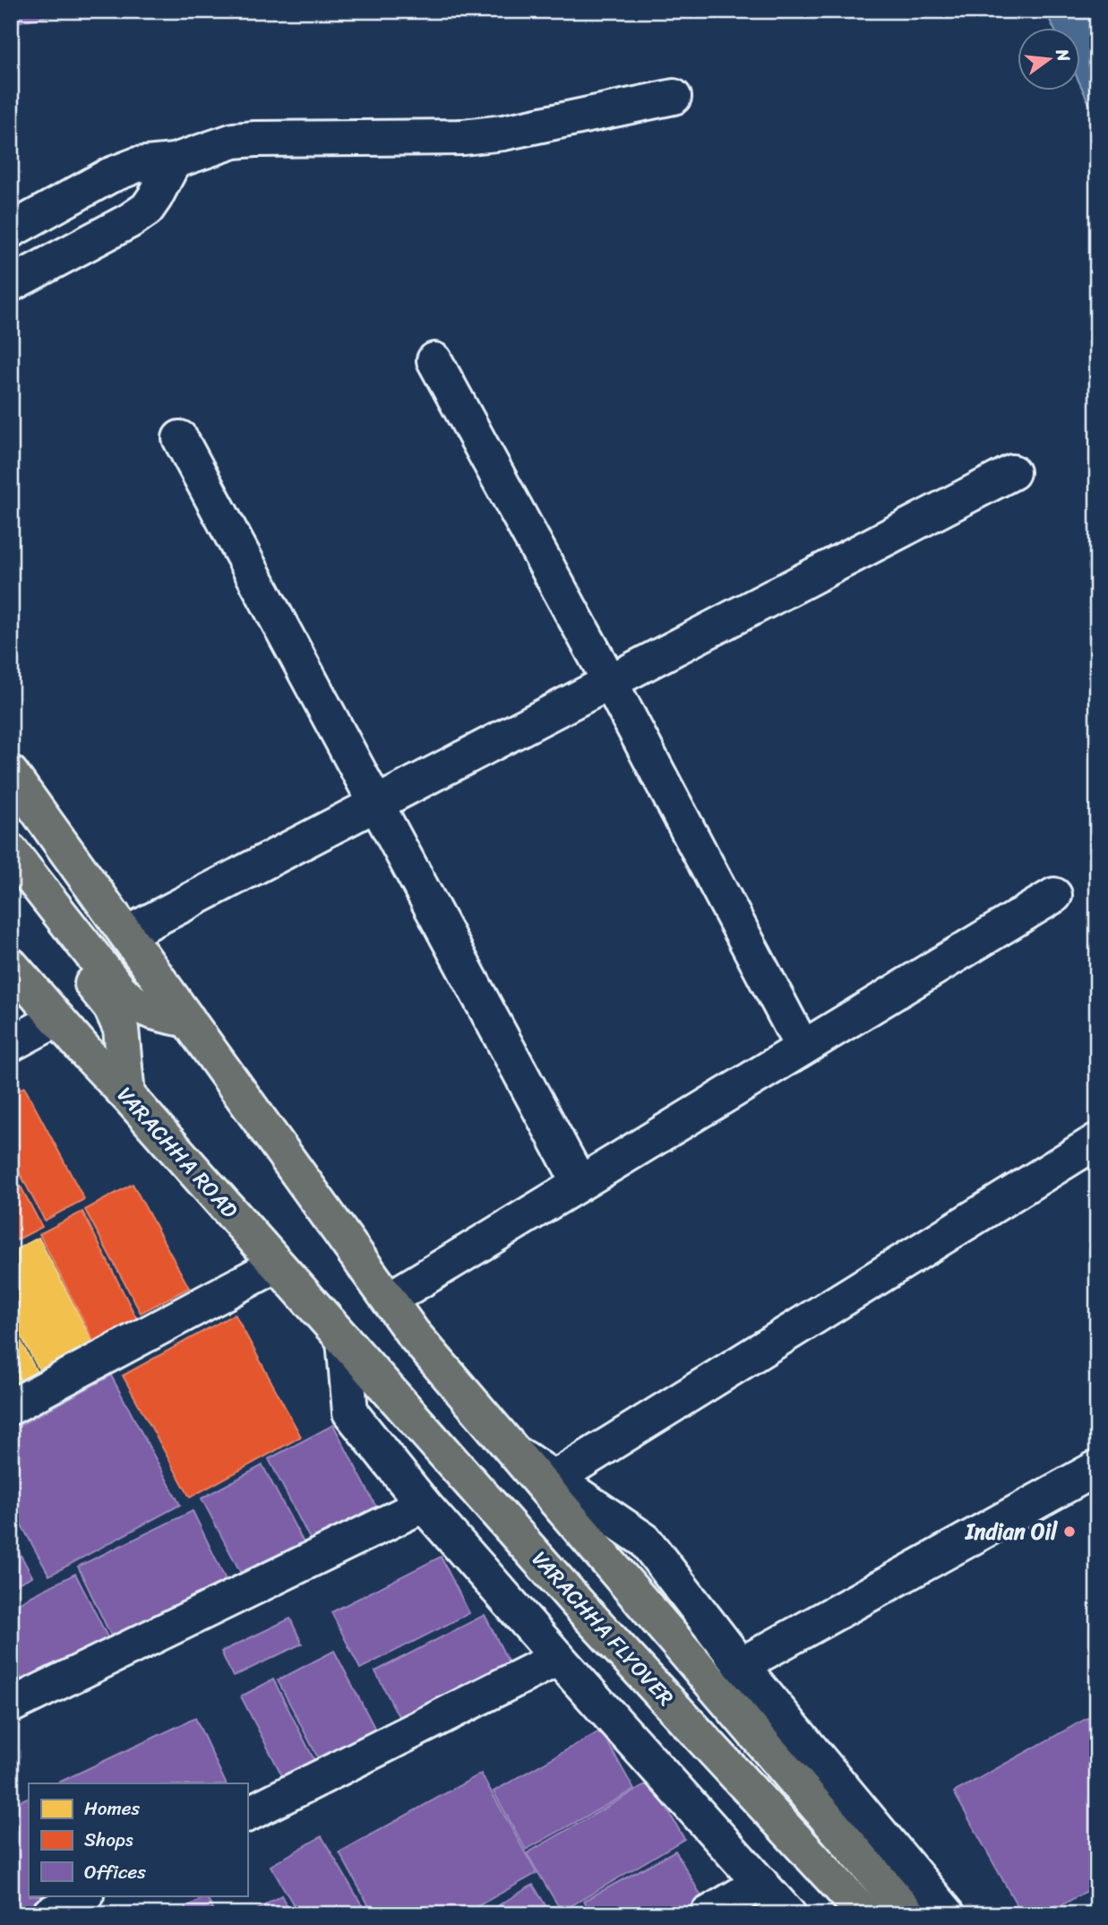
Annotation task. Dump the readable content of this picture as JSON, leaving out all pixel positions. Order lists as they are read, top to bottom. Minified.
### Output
{"streets":{"main road":["VARACHHA ROAD","VARACHHA FLYOVER"]},"crossings":[["VARACHHA ROAD","VARACHHA FLYOVER"]],"places":["Indian Oil"],"legend":["Homes","Shops","Offices"],"north":"right"}
